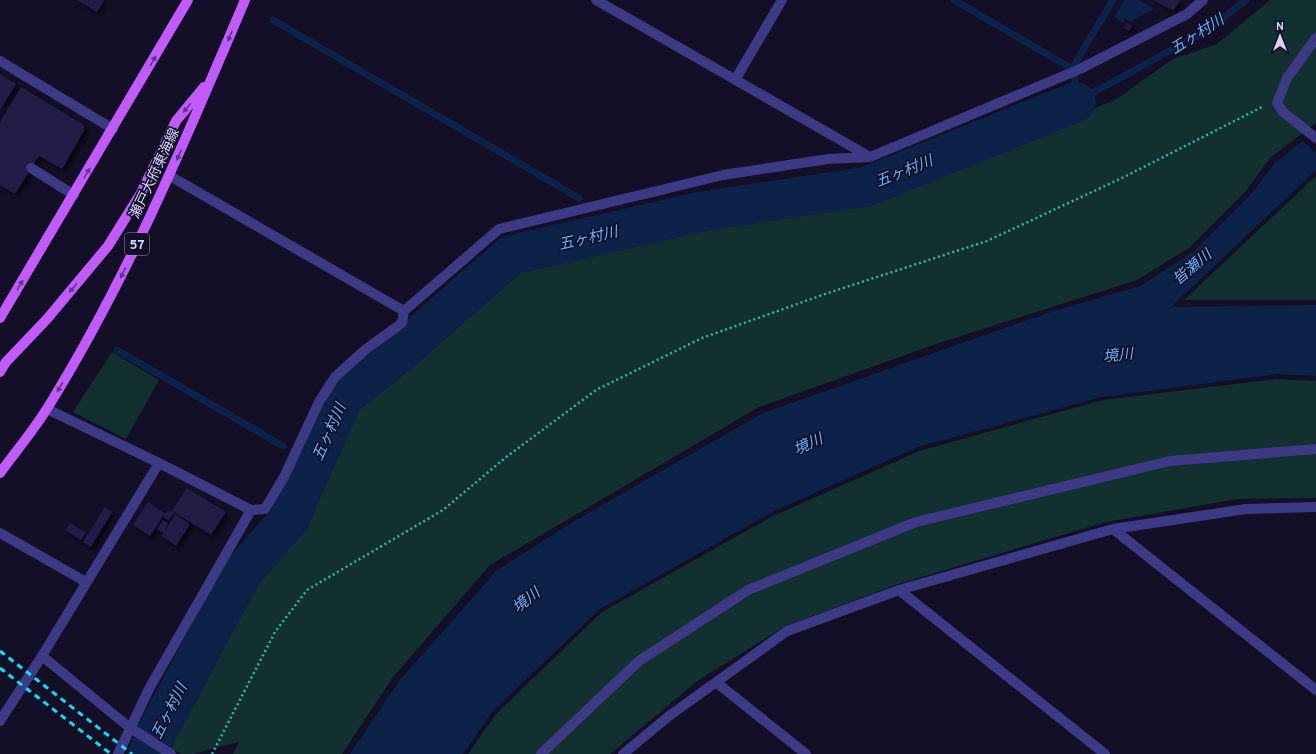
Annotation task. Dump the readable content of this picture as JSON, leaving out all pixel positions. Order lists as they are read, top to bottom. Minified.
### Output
{"streets":{"main road":["瀬戸大府東海線","57"]},"crossings":[["瀬戸大府東海線","57"]],"water":["五ヶ村川","皆瀬川","境川"],"north":"top"}
